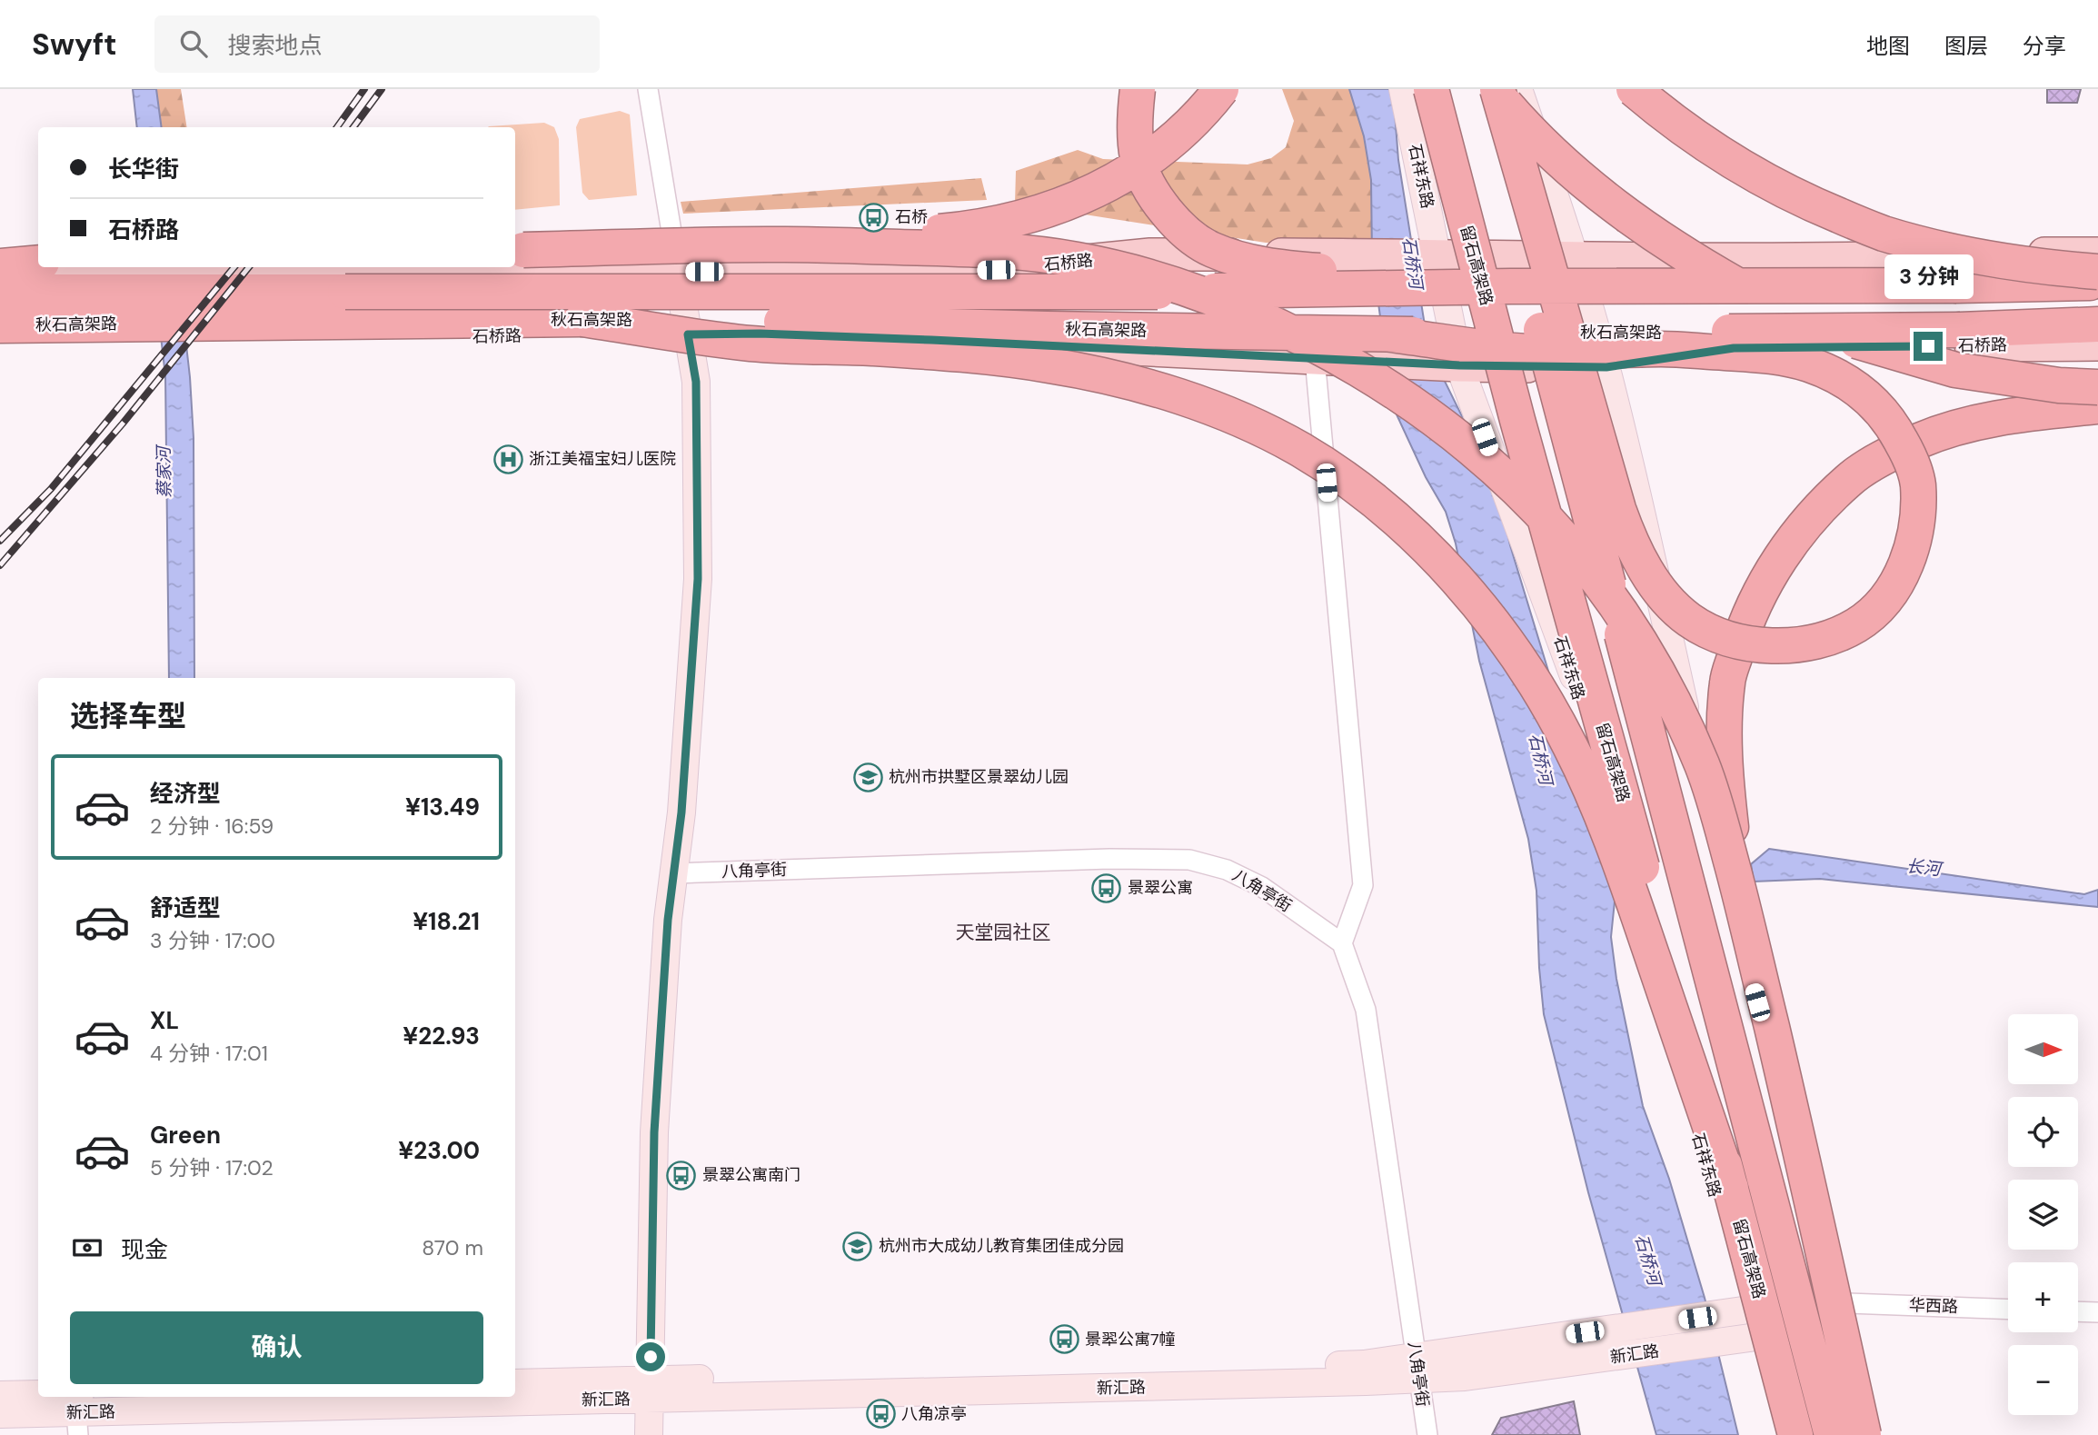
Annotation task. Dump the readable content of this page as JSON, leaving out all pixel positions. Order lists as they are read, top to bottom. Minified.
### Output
{"streets":{"highway":["留石高架路","秋石高架路"],"main road":["石桥路"],"street":["石祥东路","八角亭街","华西路","新汇路"]},"crossings":[["石祥东路","石桥路"],["石祥东路","新汇路"],["八角亭街","新汇路"],["华西路","新汇路"]],"districts":["天堂园社区"],"water":["石桥河","蔡家河","长河"],"places":{"bus stop":["石桥","景翠公寓","景翠公寓南门","景翆公寓7幢","八角凉亭"],"hospital":["浙江美福宝妇儿医院"],"school or university":["杭州市拱墅区景翠幼儿园","杭州市大成幼儿教育集团佳成分园"]},"north":"right","page":{"header":"Swyft","search":"搜索地点","nav":["地图","图层","分享"],"banner":["长华街","石桥路"],"bubble":"3 分钟","heading":"选择车型","list":[{"name":"经济型","note":"2 分钟 · 16:59","value":"¥13.49"},{"name":"舒适型","note":"3 分钟 · 17:00","value":"¥18.21"},{"name":"XL","note":"4 分钟 · 17:01","value":"¥22.93"},{"name":"Green","note":"5 分钟 · 17:02","value":"¥23.00"}],"map_buttons":["+","−"],"pay":["现金","870 m"],"buttons":"确认"}}
